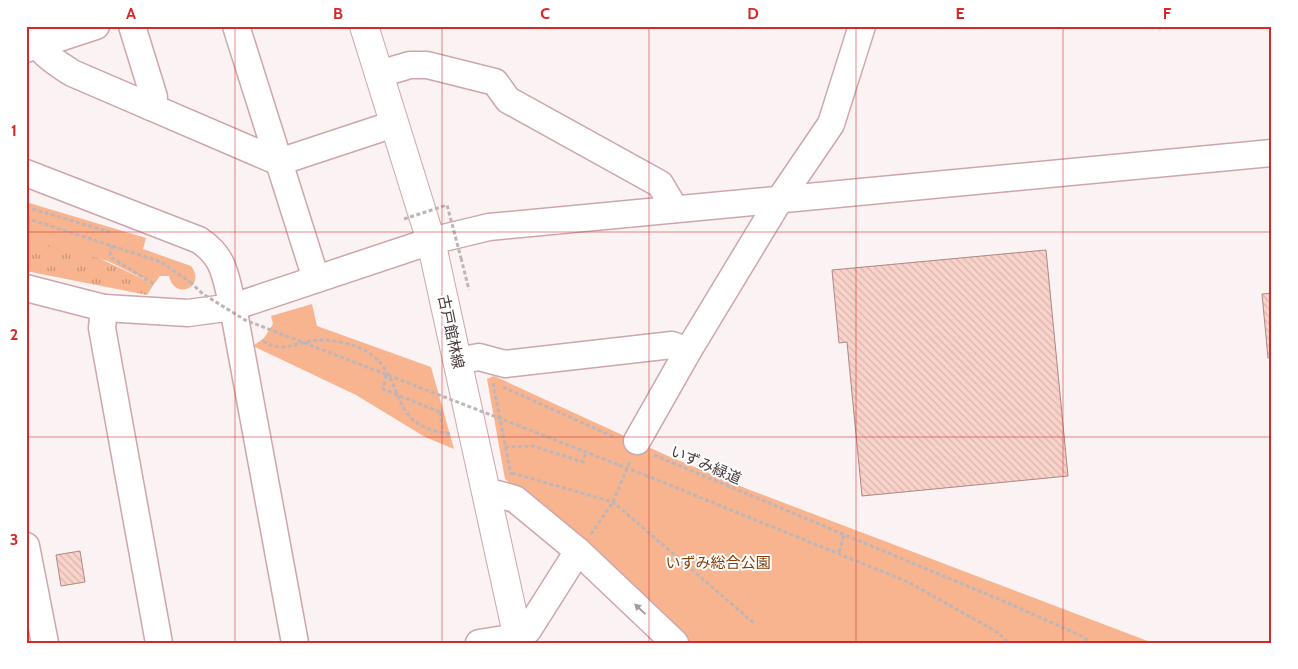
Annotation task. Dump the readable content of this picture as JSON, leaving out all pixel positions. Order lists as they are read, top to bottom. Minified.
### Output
{"streets":{"main road":["古戸館林線"],"path":["いずみ緑道"]},"parks":["いずみ総合公園"],"grid":{"columns":["A","B","C","D","E","F"],"rows":["1","2","3"]}}
